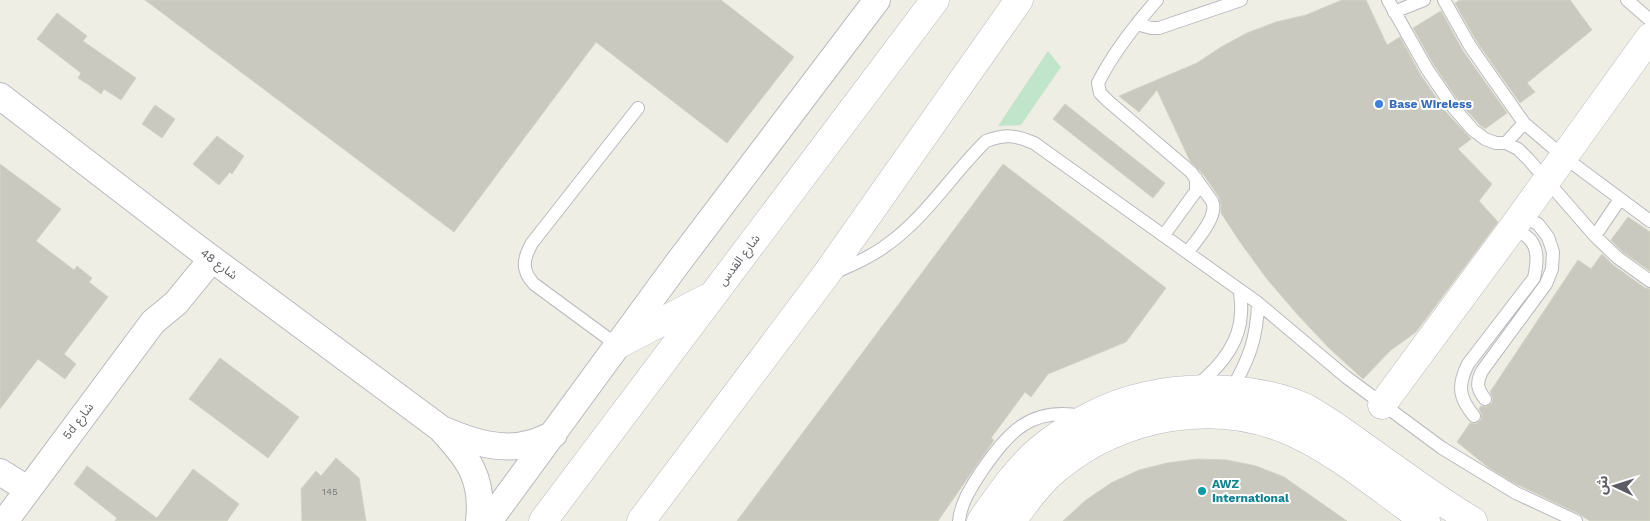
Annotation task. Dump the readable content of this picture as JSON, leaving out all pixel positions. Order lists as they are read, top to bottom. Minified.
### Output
{"streets":{"street":["شارع القدس","شارع 48","5d شارع"]},"crossings":[["شارع 48","5d شارع"]],"places":["Base Wireless","AWZ International"],"house_numbers":["145"],"north":"left"}
